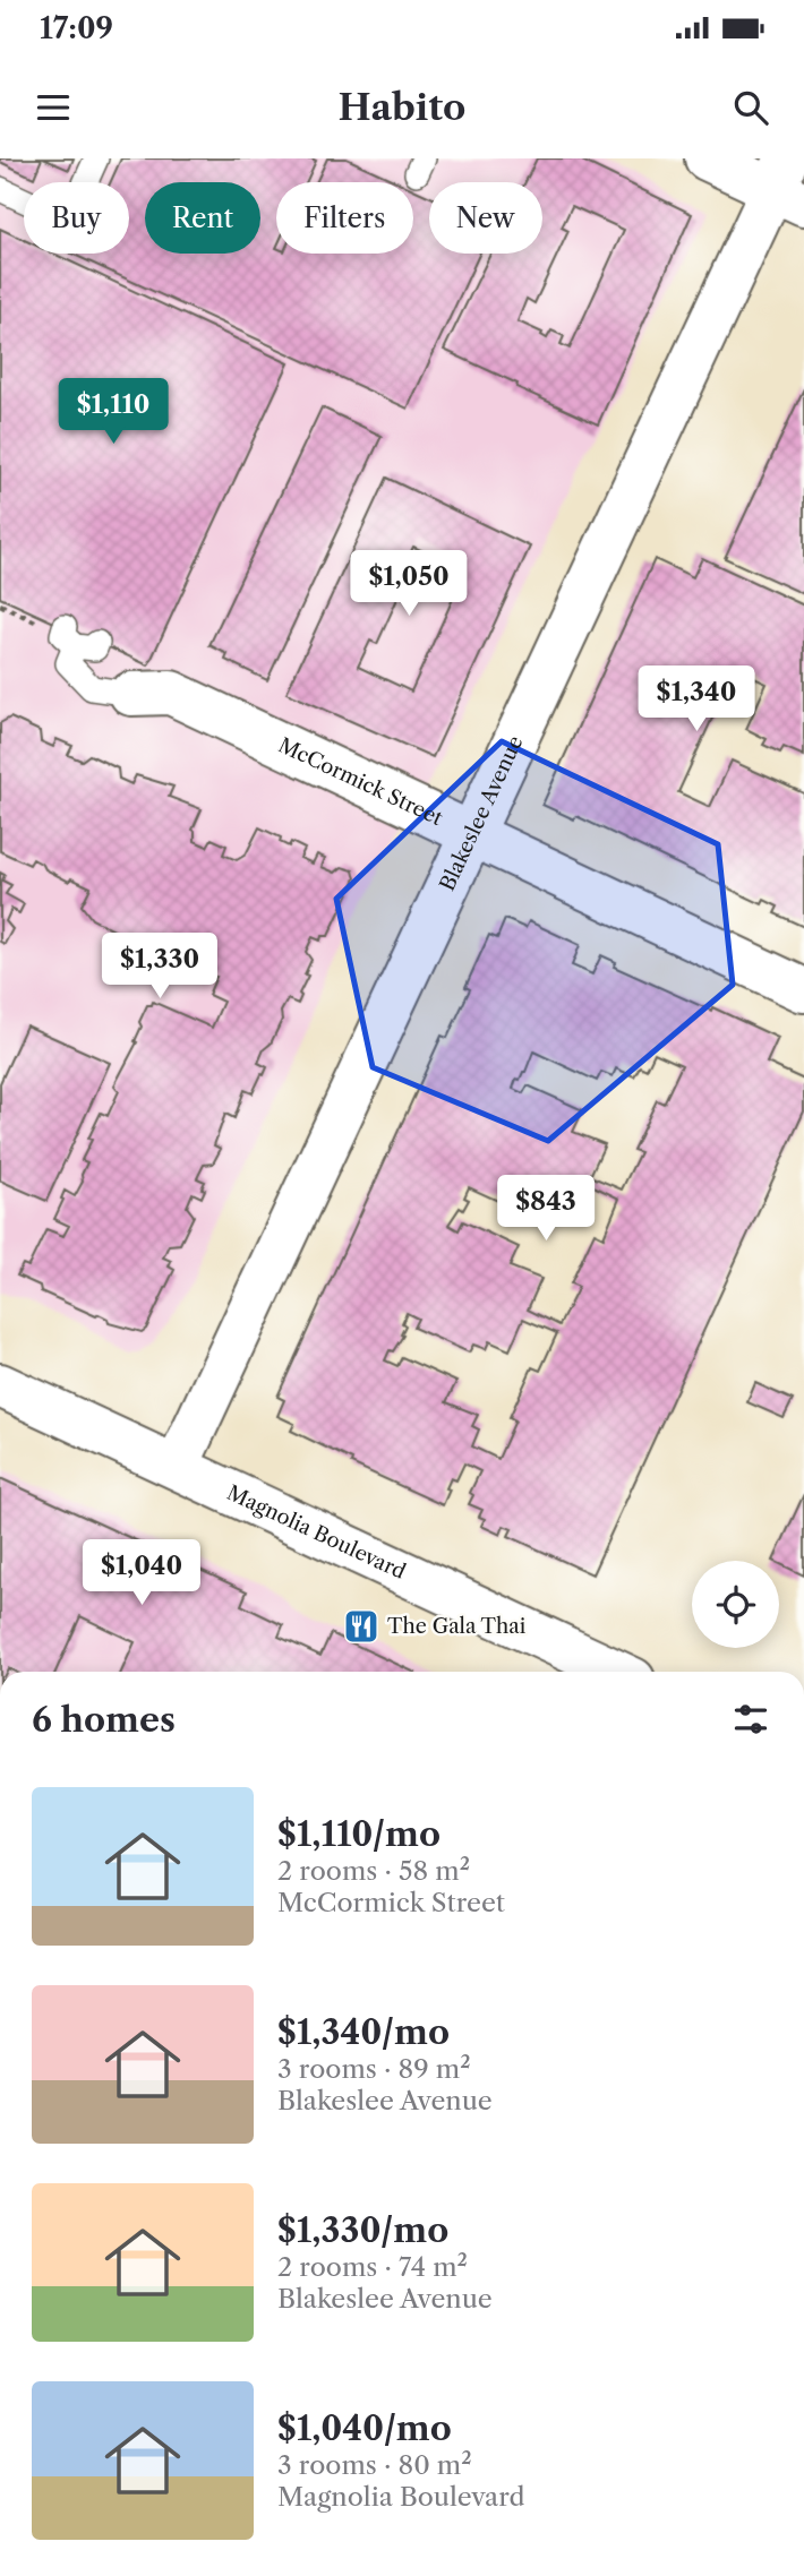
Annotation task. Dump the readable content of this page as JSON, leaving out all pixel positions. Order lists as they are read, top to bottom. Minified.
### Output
{"streets":{"street":["McCormick Street","Blakeslee Avenue","Magnolia Boulevard"]},"crossings":[["McCormick Street","Blakeslee Avenue"],["Blakeslee Avenue","Magnolia Boulevard"]],"places":{"restaurant":["The Gala Thai"]},"page":{"status":"17:09","header":"Habito","chip":["Buy","Rent","Filters","New"],"price":["$1,110","$1,050","$1,340","$1,330","$843","$1,040"],"heading":"6 homes","list":[{"name":"$1,110/mo","note":"2 rooms · 58 m² · McCormick Street"},{"name":"$1,340/mo","note":"3 rooms · 89 m² · Blakeslee Avenue"},{"name":"$1,330/mo","note":"2 rooms · 74 m² · Blakeslee Avenue"},{"name":"$1,040/mo","note":"3 rooms · 80 m² · Magnolia Boulevard"}]}}
